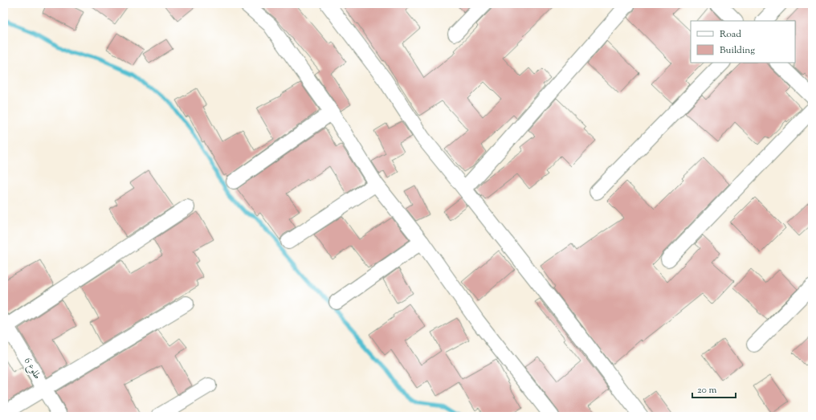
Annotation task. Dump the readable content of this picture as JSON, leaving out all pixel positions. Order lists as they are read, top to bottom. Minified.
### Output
{"streets":{"street":["طلوع 6"]},"legend":["Road","Building"],"scale_bar":"20 m"}
